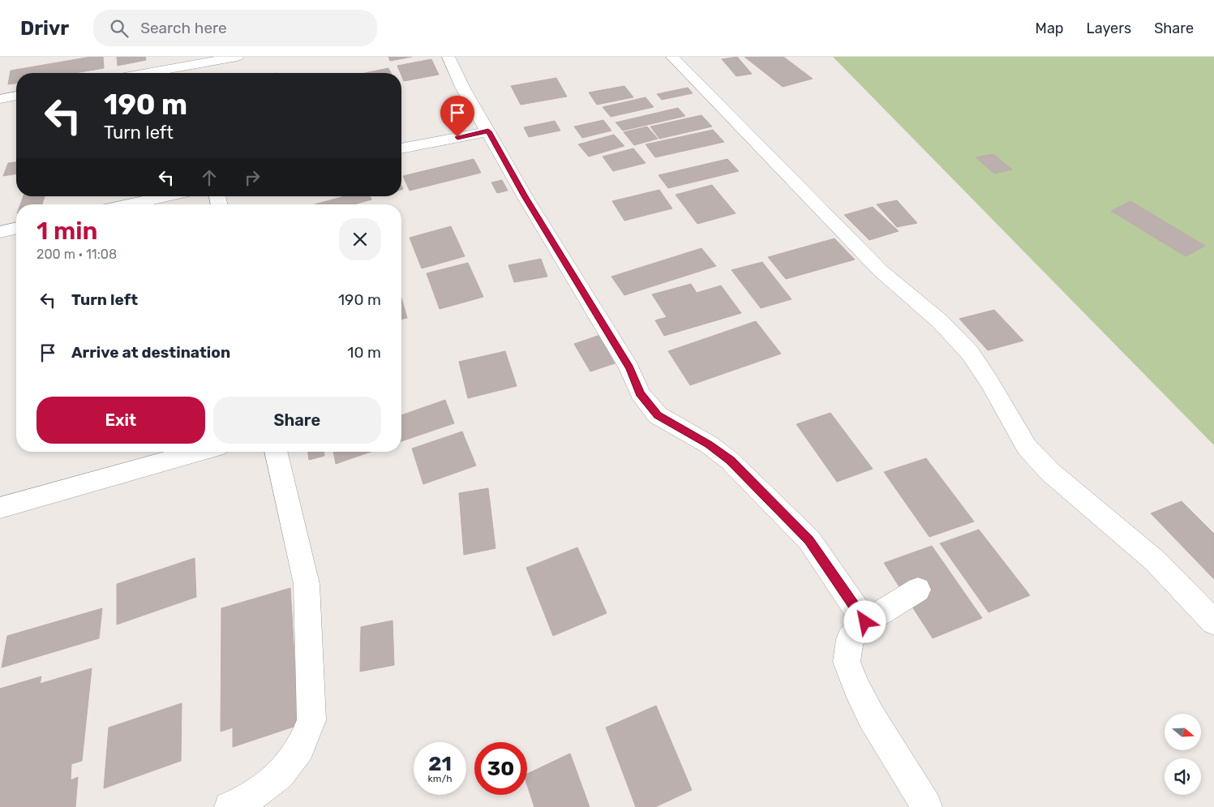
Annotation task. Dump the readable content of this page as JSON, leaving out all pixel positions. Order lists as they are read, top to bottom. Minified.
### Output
{"north":"right","page":{"header":"Drivr","search":"Search here","nav":["Map","Layers","Share"],"turn":["190 m","Turn left"],"heading":["1 min","200 m · 11:08"],"list":[{"name":"Turn left","value":"190 m"},{"name":"Arrive at destination","value":"10 m"}],"buttons":["Exit","Share"],"speed":"21 km/h","limit":"30"}}
